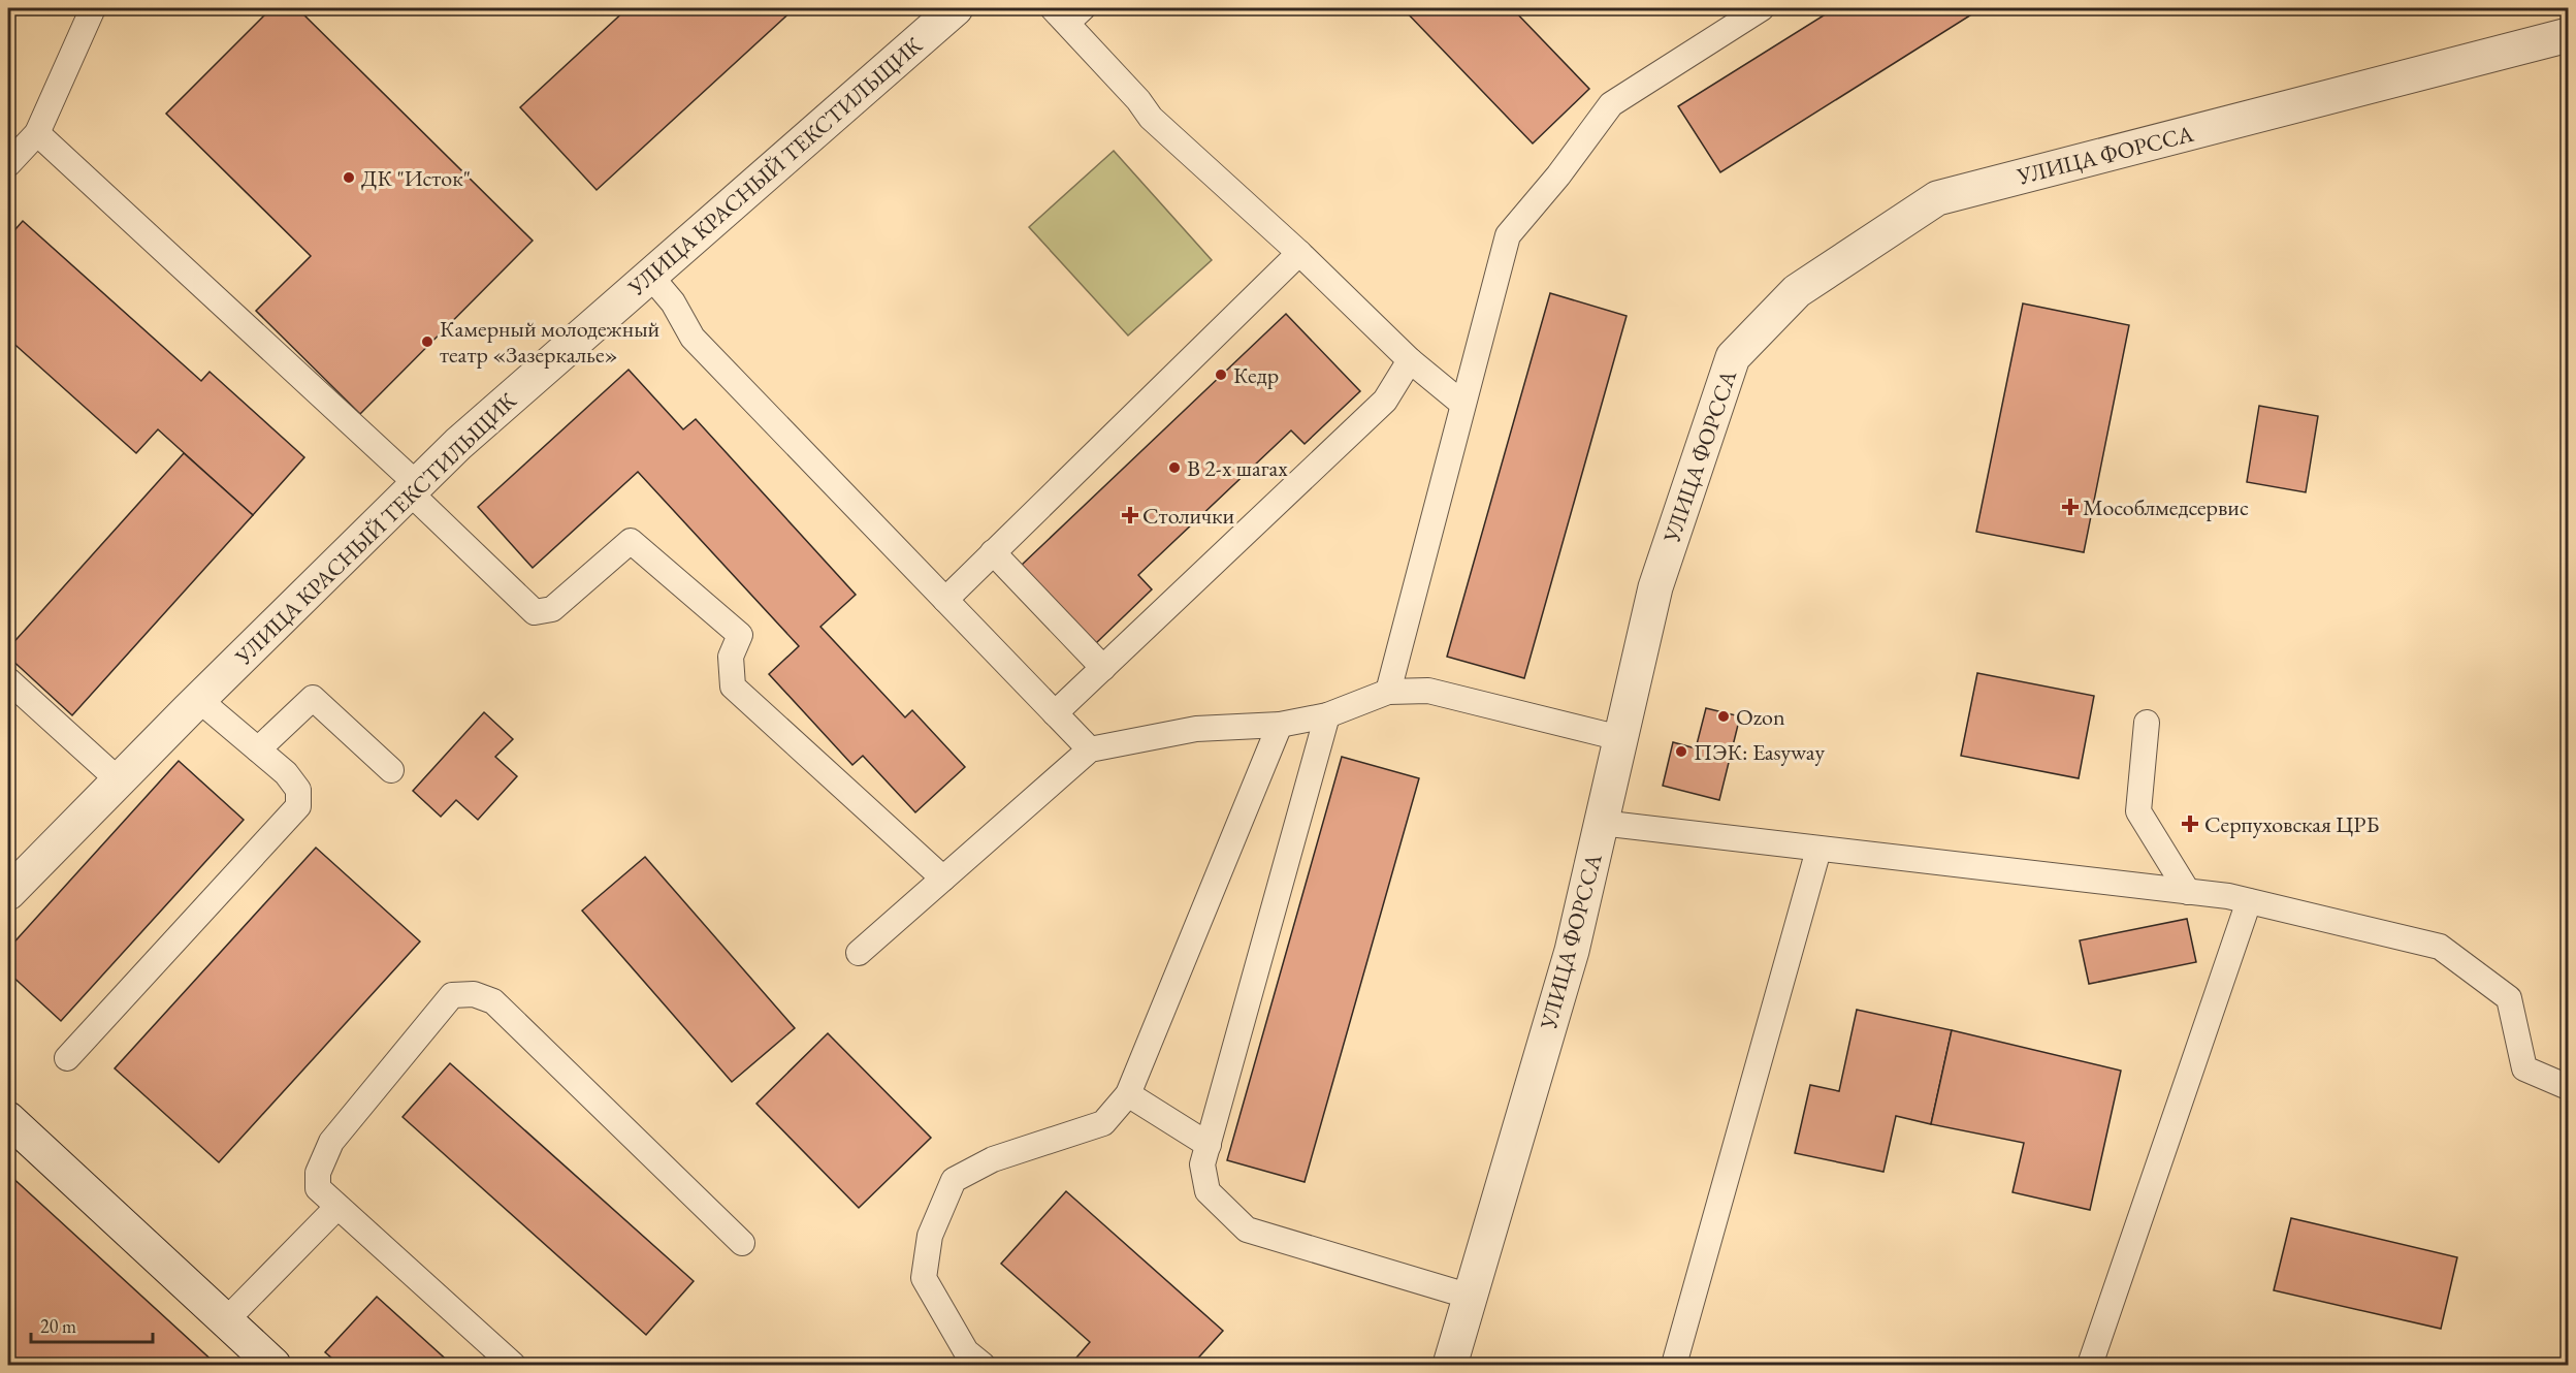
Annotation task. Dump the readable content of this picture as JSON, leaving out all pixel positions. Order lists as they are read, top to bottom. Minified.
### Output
{"streets":{"street":["УЛИЦА ФОРССА","УЛИЦА КРАСНЫЙ ТЕКСТИЛЬЩИК"]},"places":{"other":["ДК \"Исток\"","Камерный молодежный театр «Зазеркалье»","Кедр","В 2-х шагах","Ozon","ПЭК: Easyway"],"health":["Мособлмедсервис","Столички","Серпуховская ЦРБ"]},"scale_bar":"20 m"}
